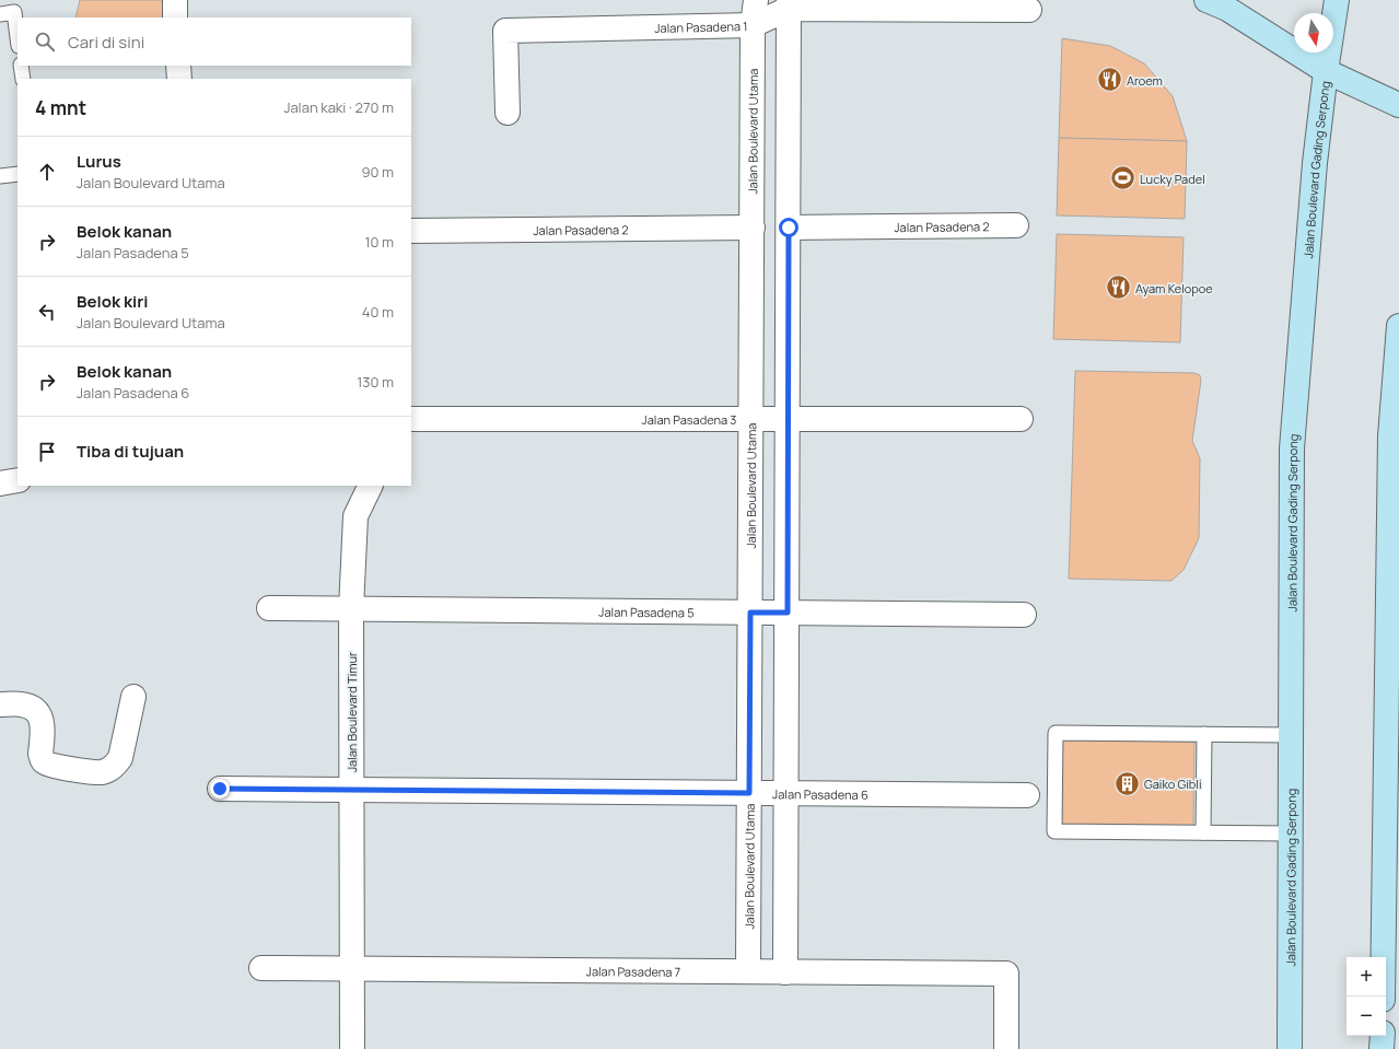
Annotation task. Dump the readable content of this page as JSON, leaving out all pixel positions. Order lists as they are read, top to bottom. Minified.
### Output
{"streets":{"main road":["Jalan Boulevard Gading Serpong"],"street":["Jalan Pasadena 1","Jalan Boulevard Utama","Jalan Pasadena 2","Jalan Pasadena 3","Jalan Pasadena 5","Jalan Boulevard Timur","Jalan Pasadena 6","Jalan Pasadena 7"]},"crossings":[["Jalan Pasadena 1","Jalan Boulevard Utama"],["Jalan Boulevard Utama","Jalan Pasadena 2"],["Jalan Boulevard Utama","Jalan Pasadena 3"],["Jalan Boulevard Utama","Jalan Pasadena 5"],["Jalan Boulevard Utama","Jalan Pasadena 6"],["Jalan Boulevard Utama","Jalan Pasadena 7"],["Jalan Pasadena 5","Jalan Boulevard Timur"],["Jalan Boulevard Timur","Jalan Pasadena 6"],["Jalan Boulevard Timur","Jalan Pasadena 7"]],"places":{"restaurant":["Aroem","Ayam Kelopoe"],"sports":["Lucky Padel"],"building":["Gaiko Gibli"]},"north":"bottom","page":{"search":"Cari di sini","heading":["4 mnt","Jalan kaki · 270 m"],"list":[["Lurus","Jalan Boulevard Utama","90 m"],["Belok kanan","Jalan Pasadena 5","10 m"],["Belok kiri","Jalan Boulevard Utama","40 m"],["Belok kanan","Jalan Pasadena 6","130 m"],"Tiba di tujuan"],"map_buttons":["+","−"]}}
